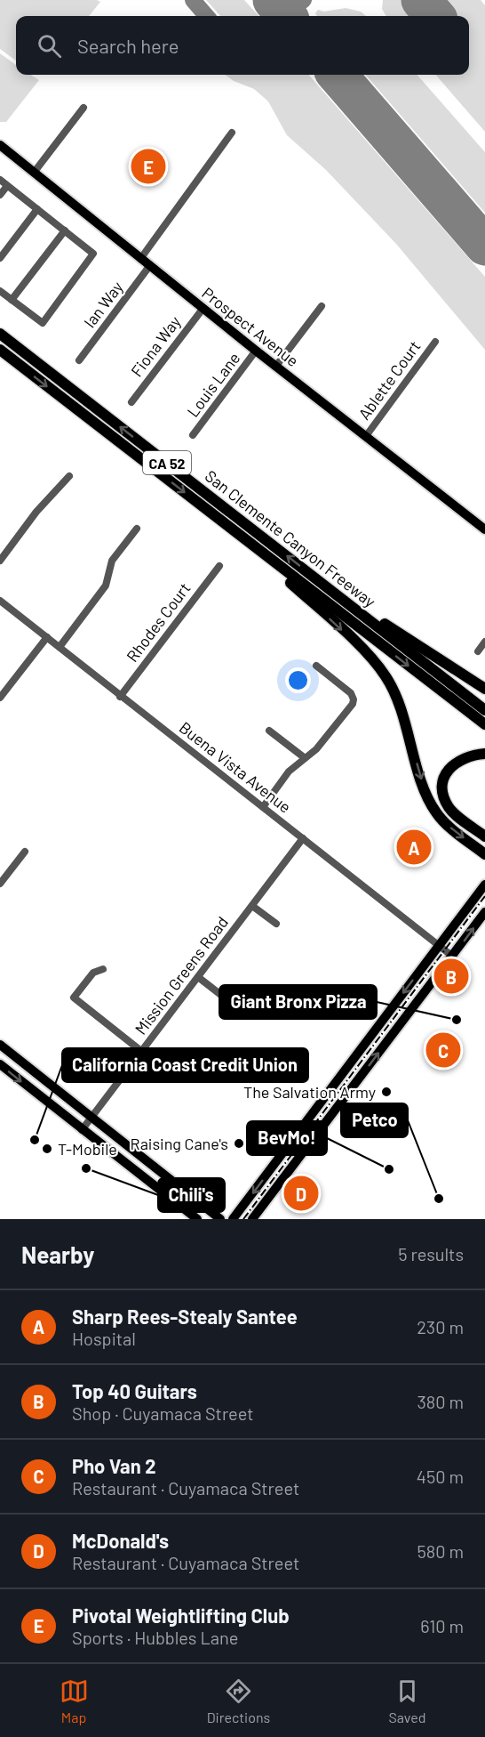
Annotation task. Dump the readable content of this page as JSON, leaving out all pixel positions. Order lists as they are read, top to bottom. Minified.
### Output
{"streets":{"highway":["CA 52","San Clemente Canyon Freeway"],"main road":["Prospect Avenue"],"street":["Ian Way","Fiona Way","Ablette Court","Louis Lane","Rhodes Court","Buena Vista Avenue","Mission Greens Road"]},"crossings":[["Ian Way","Prospect Avenue"],["Prospect Avenue","Fiona Way"],["Prospect Avenue","Ablette Court"],["Prospect Avenue","Louis Lane"],["Rhodes Court","Buena Vista Avenue"],["Buena Vista Avenue","Mission Greens Road"]],"places":["Giant Bronx Pizza","The Salvation Army","California Coast Credit Union","Raising Cane's","T-Mobile","Chili's","BevMo!","Petco"],"page":{"search":"Search here","pins":["E","A","B","C","D"],"heading":["Nearby","5 results"],"list":[{"mark":"A","name":"Sharp Rees-Stealy Santee","note":"Hospital","value":"230 m"},{"mark":"B","name":"Top 40 Guitars","note":"Shop · Cuyamaca Street","value":"380 m"},{"mark":"C","name":"Pho Van 2","note":"Restaurant · Cuyamaca Street","value":"450 m"},{"mark":"D","name":"McDonald's","note":"Restaurant · Cuyamaca Street","value":"580 m"},{"mark":"E","name":"Pivotal Weightlifting Club","note":"Sports · Hubbles Lane","value":"610 m"}],"nav":["Map","Directions","Saved"]}}
